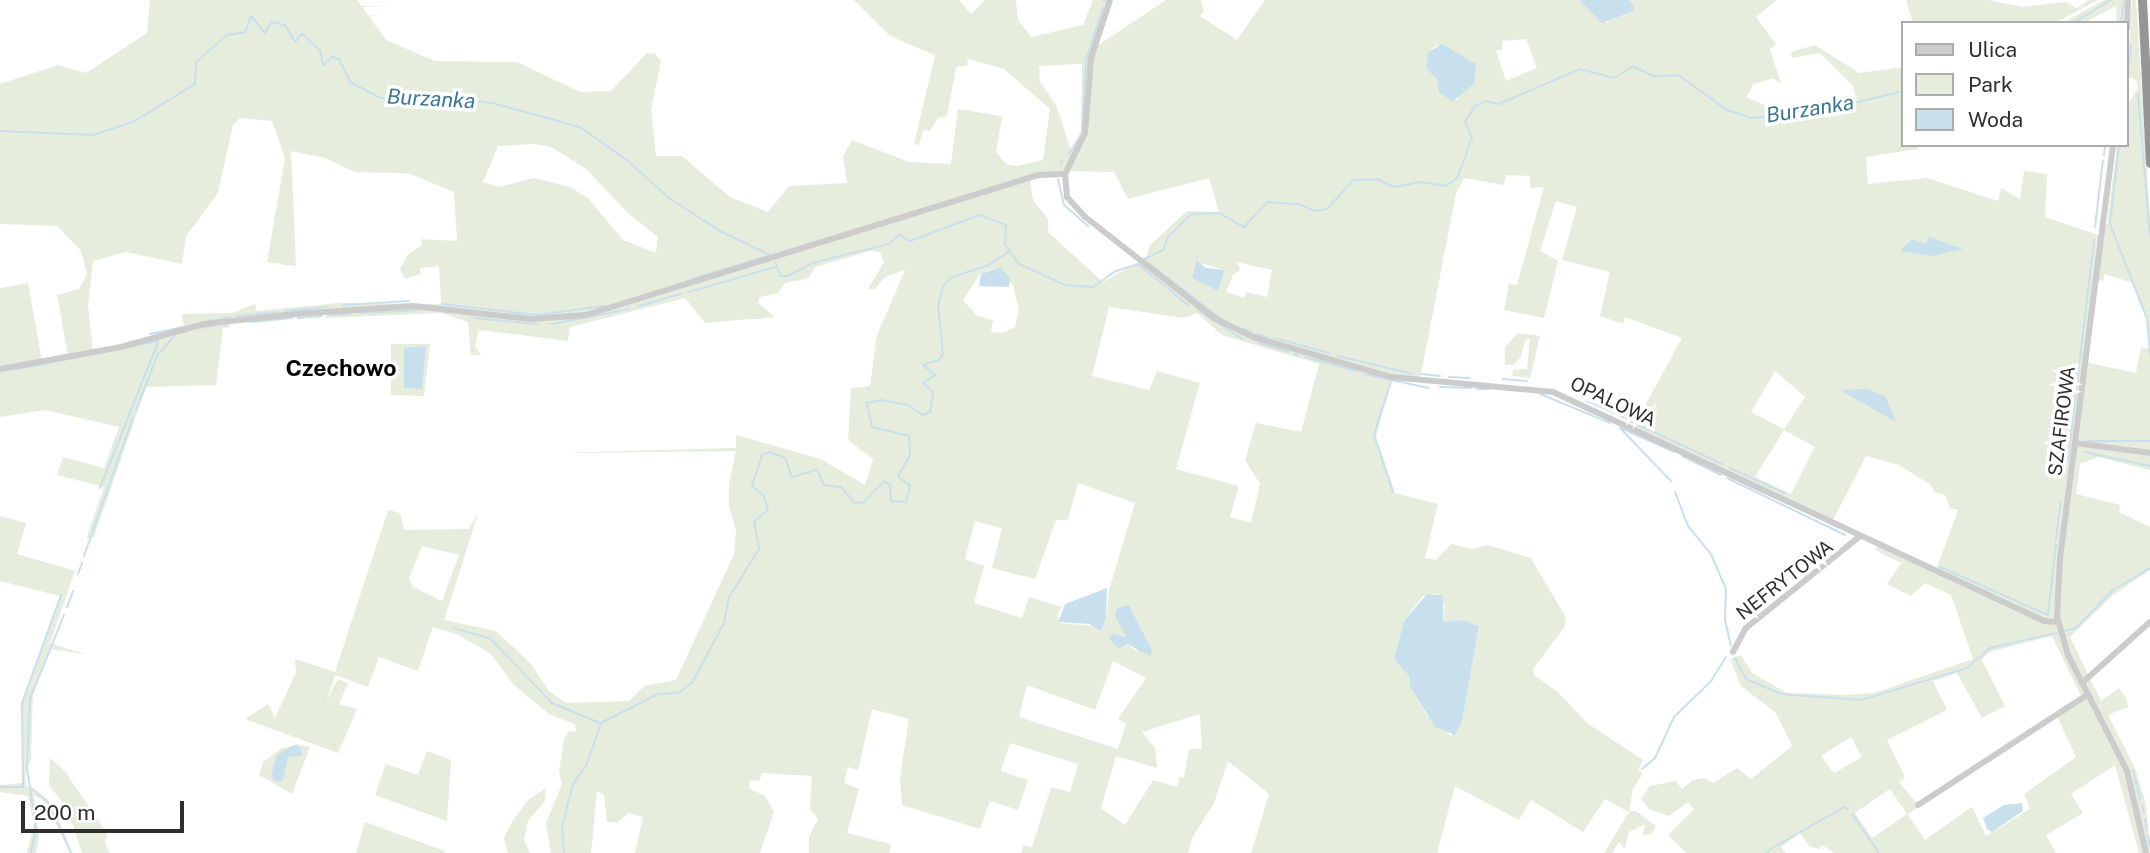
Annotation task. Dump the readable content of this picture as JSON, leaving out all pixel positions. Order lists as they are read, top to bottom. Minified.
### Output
{"streets":{"street":["OPALOWA","SZAFIROWA","NEFRYTOWA"]},"crossings":[["OPALOWA","SZAFIROWA"],["OPALOWA","NEFRYTOWA"]],"districts":["Czechowo"],"water":["Burzanka"],"legend":["Ulica","Park","Woda"],"scale_bar":"200 m"}
